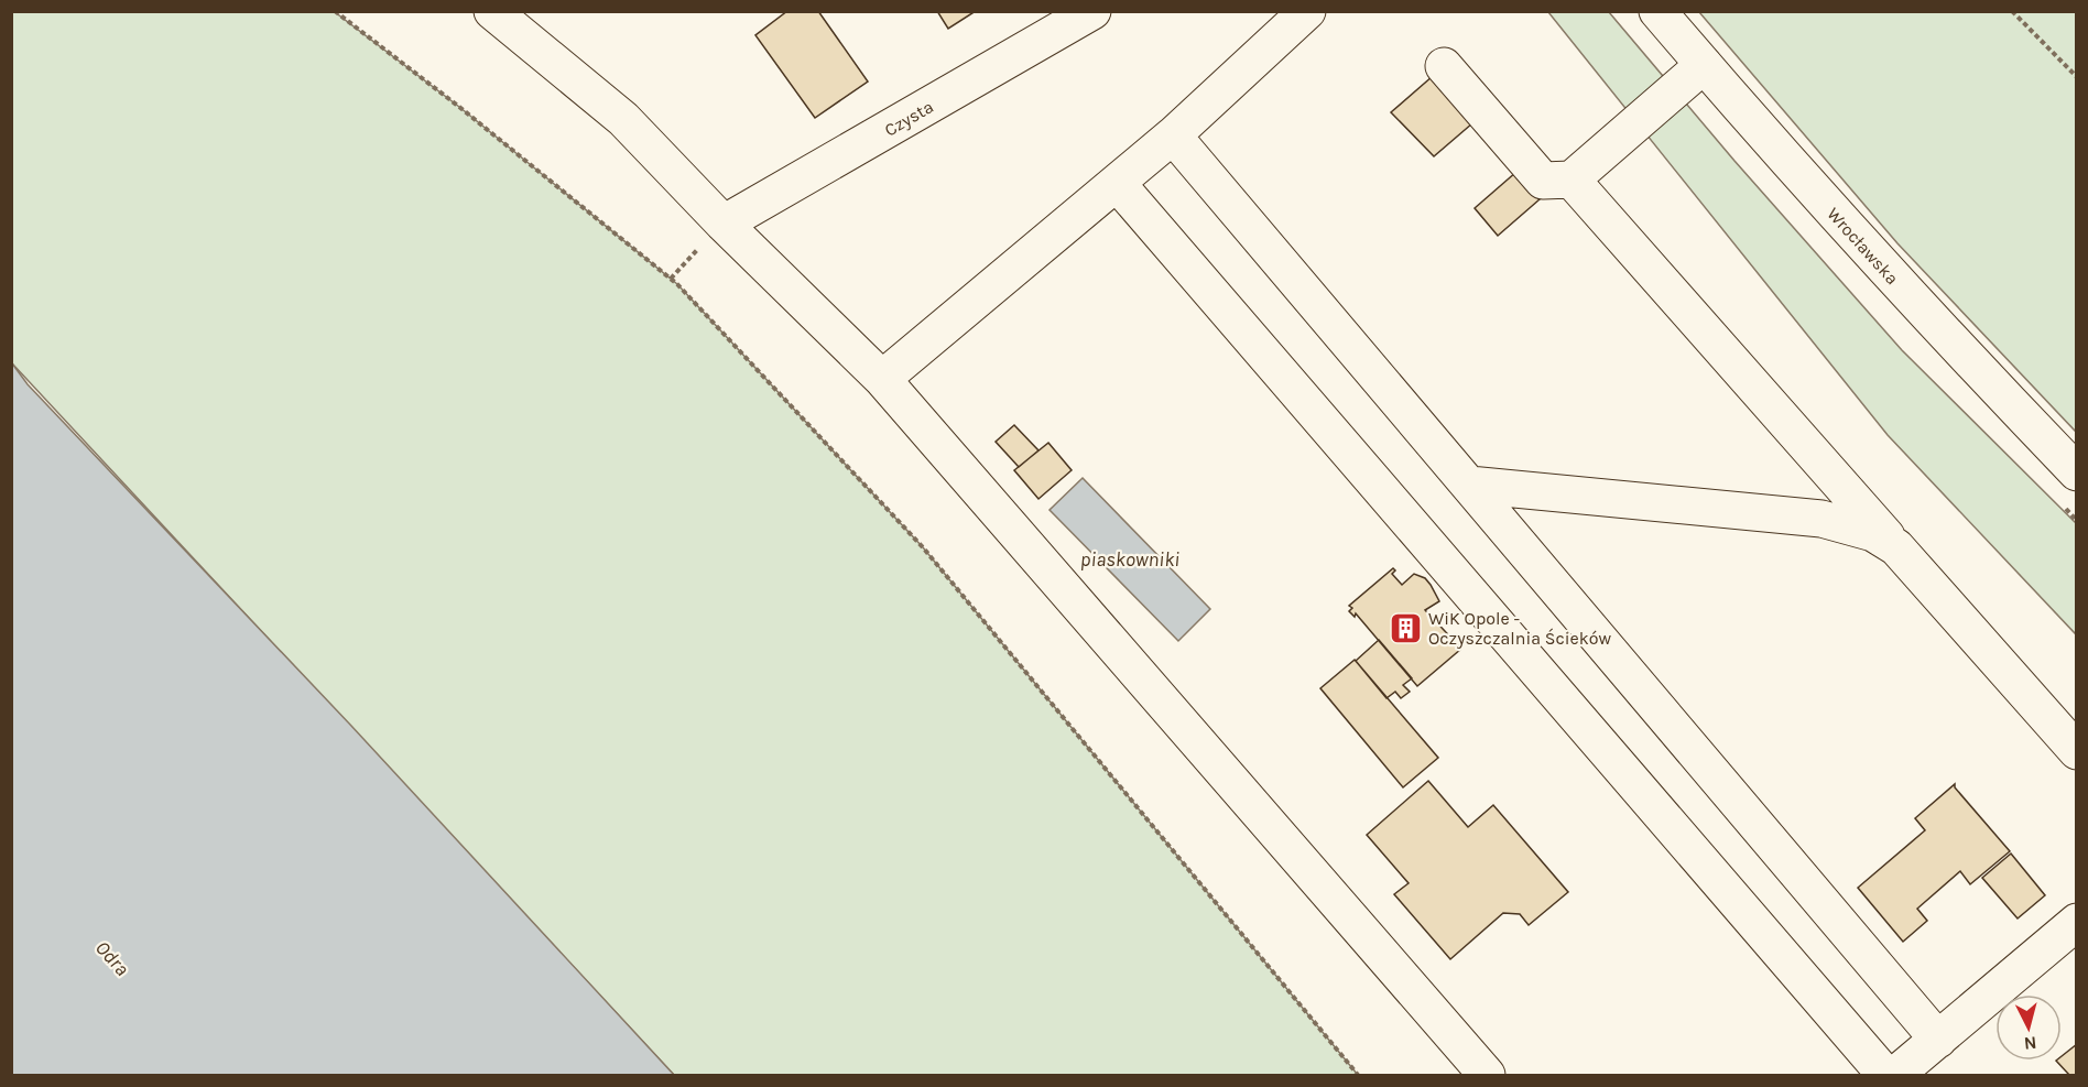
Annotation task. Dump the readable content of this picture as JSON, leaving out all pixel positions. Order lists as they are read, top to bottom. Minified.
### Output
{"streets":{"main road":["Czysta","Wrocławska"]},"water":["piaskowniki","Odra"],"places":{"building":["WiK Opole - Oczyszczalnia Ścieków"]},"north":"bottom"}
